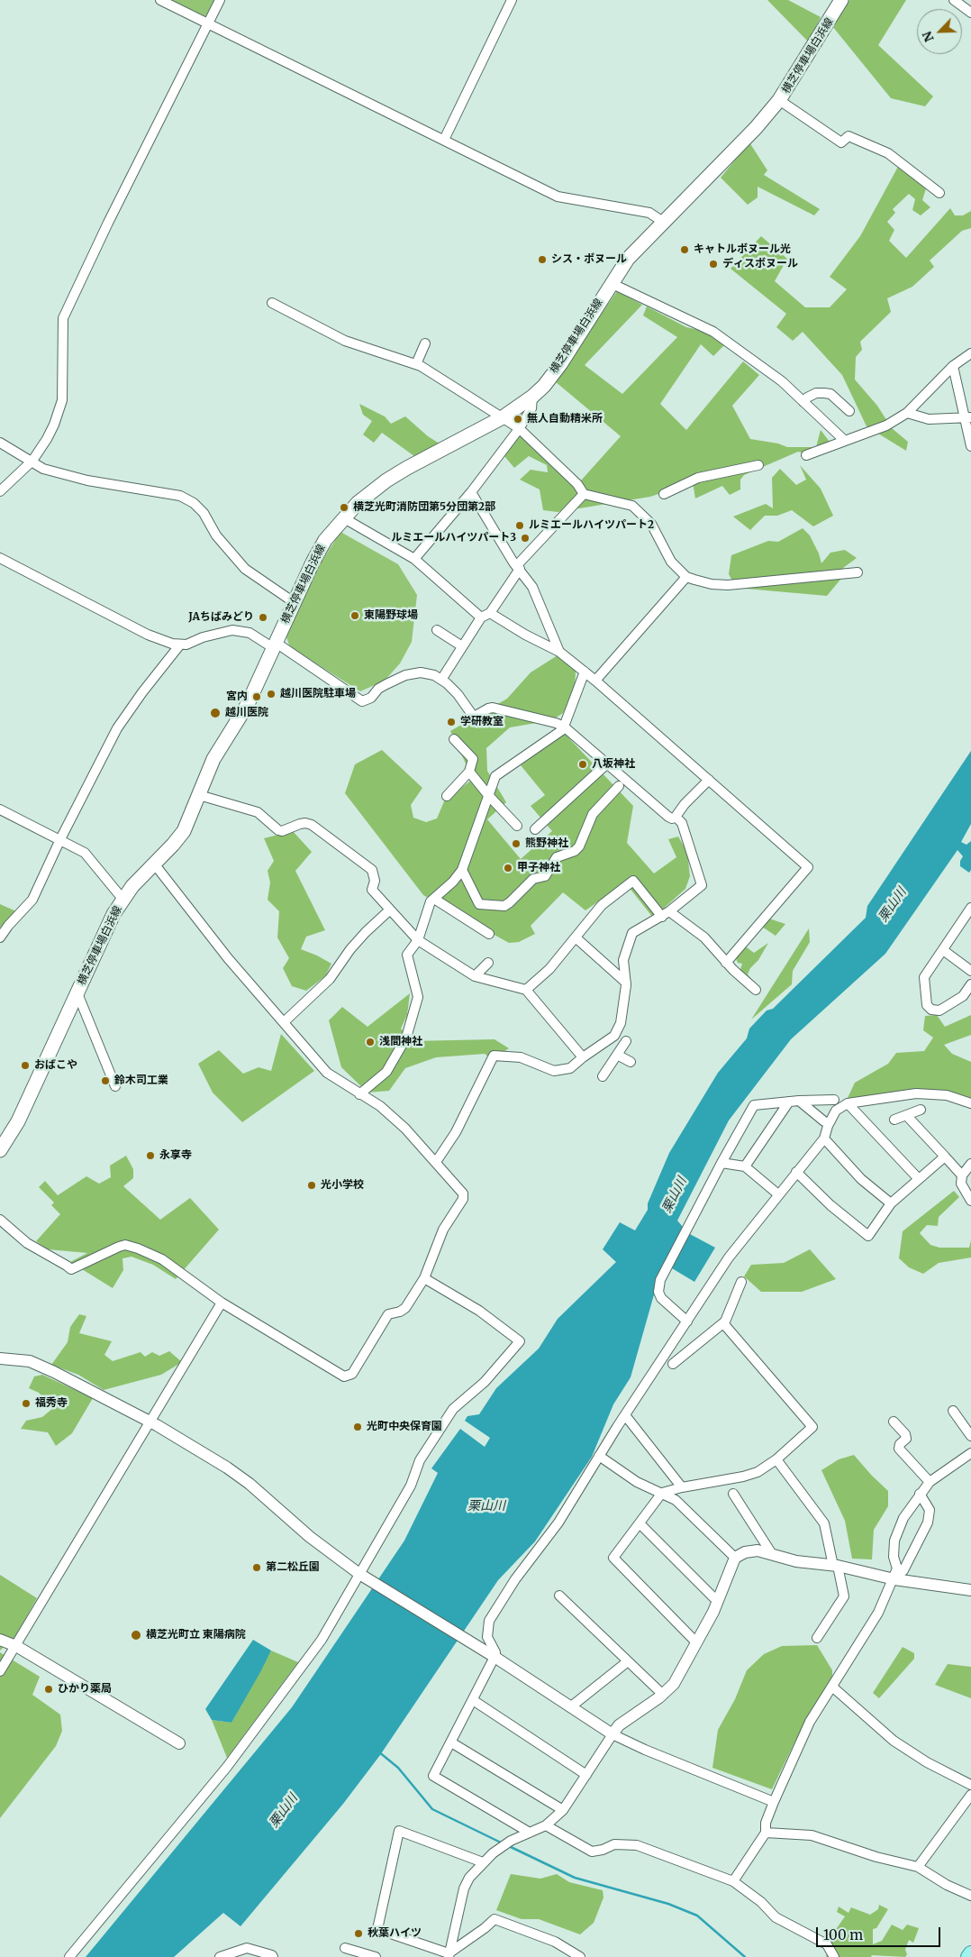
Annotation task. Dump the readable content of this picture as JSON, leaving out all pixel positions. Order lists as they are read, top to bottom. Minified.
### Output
{"streets":{"main road":["横芝停車場白浜線"]},"water":["栗山川"],"places":["キャトルボヌール光","シス・ボヌール","ディスボヌール","無人自動精米所","横芝光町消防団第5分団第2部","ルミエールハイツパート2","ルミエールハイツパート3","東陽野球場","JAちばみどり","越川医院駐車場","宮内","越川医院","学研教室","八坂神社","熊野神社","甲子神社","浅間神社","おばこや","鈴木司工業","永享寺","光小学校","福秀寺","光町中央保育園","第二松丘園","横芝光町立 東陽病院","ひかり薬局","秋葉ハイツ"],"scale_bar":"100 m","north":"bottom left"}
